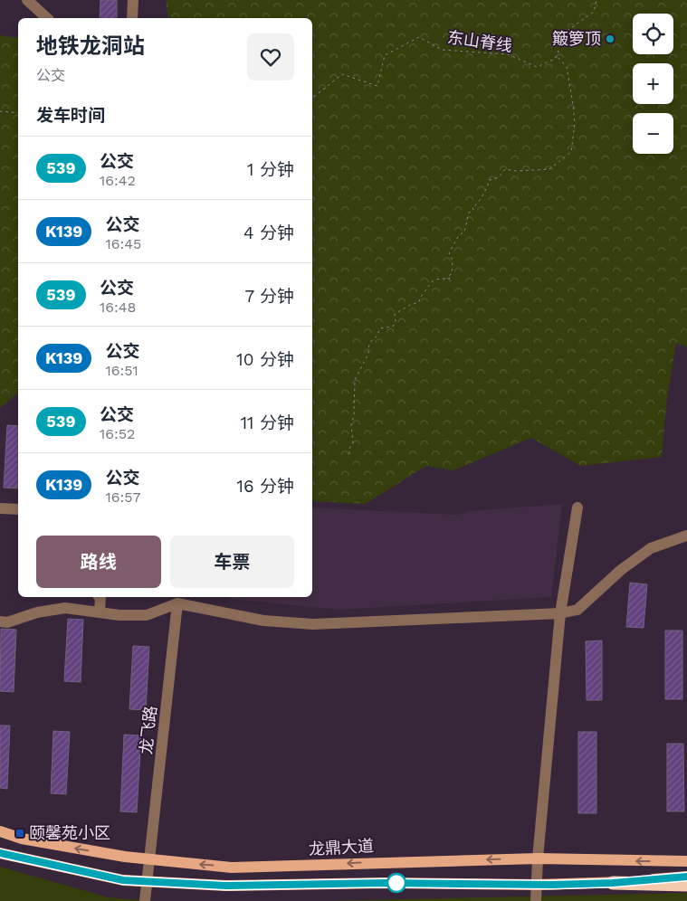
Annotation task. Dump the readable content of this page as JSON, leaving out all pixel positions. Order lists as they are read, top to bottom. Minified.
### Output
{"streets":{"main road":["龙鼎大道"],"street":["龙飞路"],"path":["东山脊线"]},"crossings":[["龙飞路","龙鼎大道"]],"places":{"other":["簸箩顶"],"transit":["颐馨苑小区"]},"lines":["bus line 539"],"page":{"map_buttons":["+","−"],"heading":[["地铁龙洞站","公交"],"发车时间"],"list":[{"mark":"539","name":"公交","note":"16:42","value":"1 分钟"},{"mark":"K139","name":"公交","note":"16:45","value":"4 分钟"},{"mark":"539","name":"公交","note":"16:48","value":"7 分钟"},{"mark":"K139","name":"公交","note":"16:51","value":"10 分钟"},{"mark":"539","name":"公交","note":"16:52","value":"11 分钟"},{"mark":"K139","name":"公交","note":"16:57","value":"16 分钟"}],"buttons":["路线","车票"]}}
